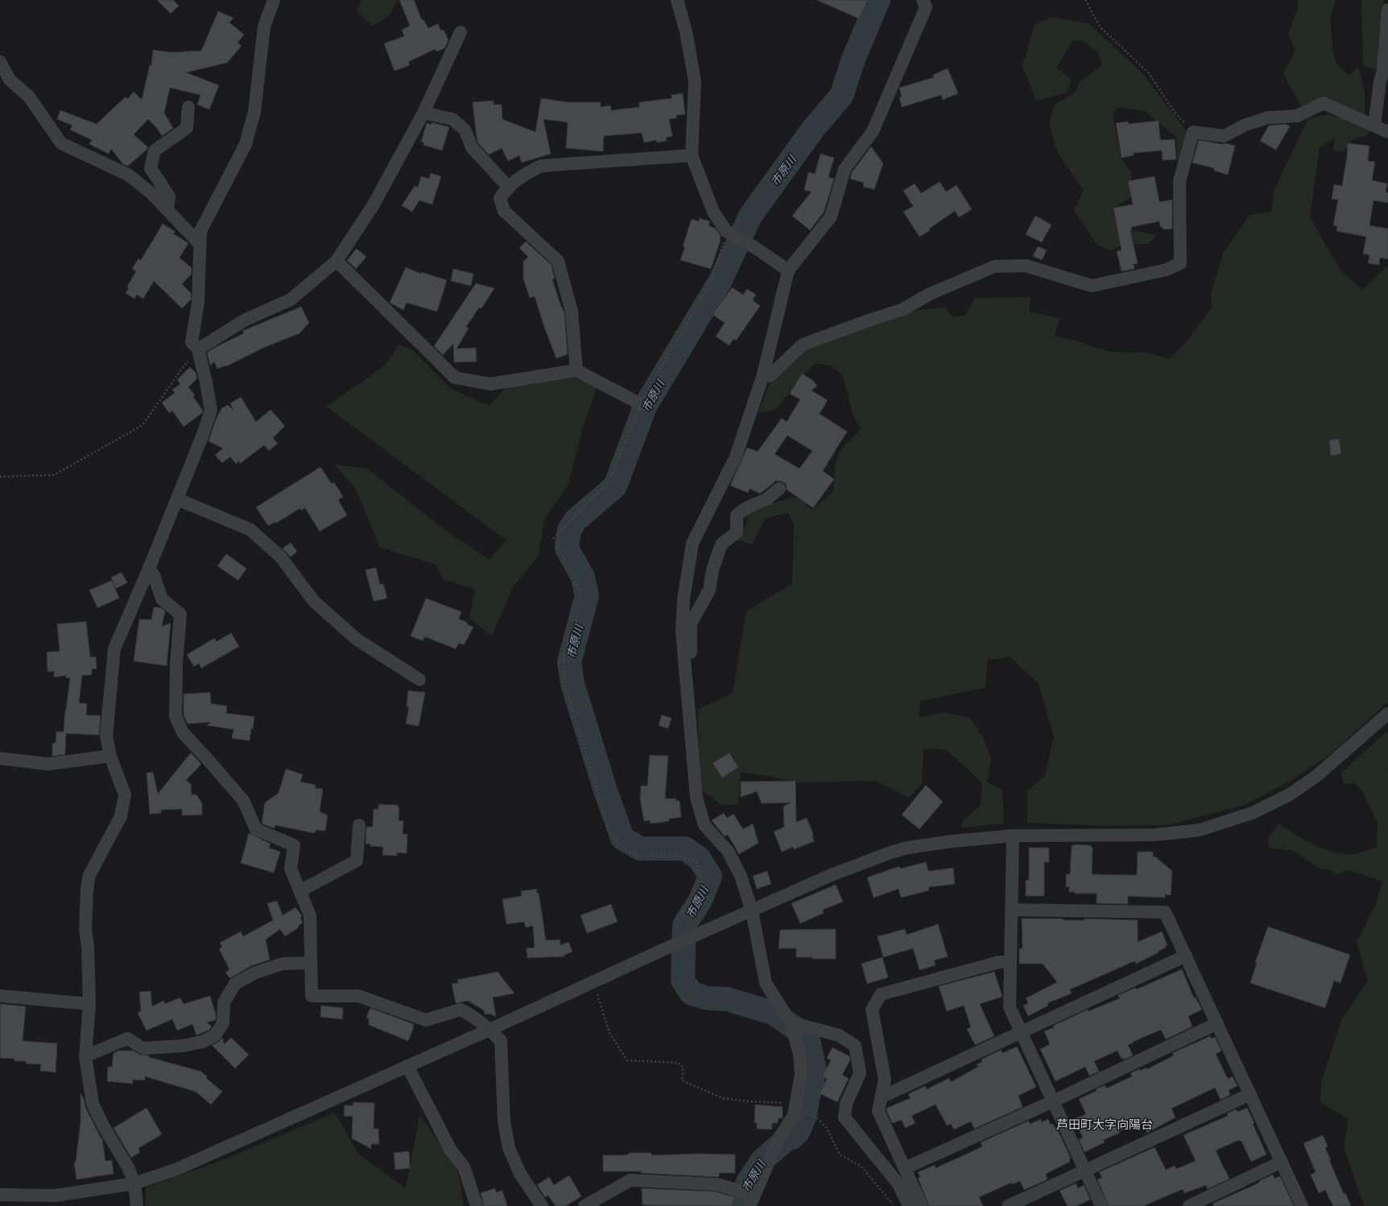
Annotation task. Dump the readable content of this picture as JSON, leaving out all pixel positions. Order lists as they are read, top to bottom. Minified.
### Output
{"districts":["芦田町大字向陽台"],"water":["市原川"]}
